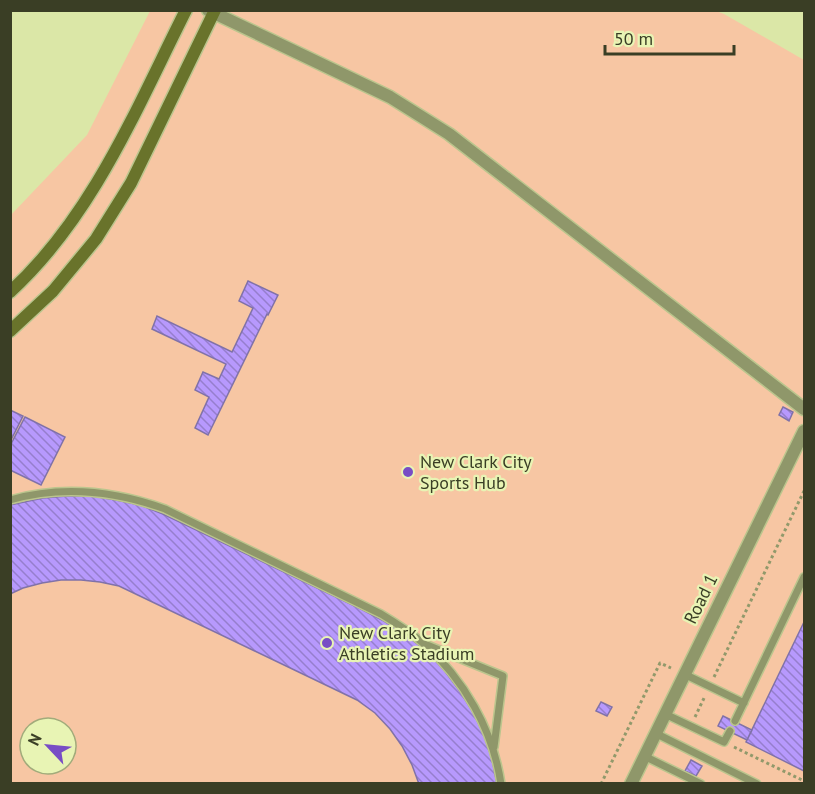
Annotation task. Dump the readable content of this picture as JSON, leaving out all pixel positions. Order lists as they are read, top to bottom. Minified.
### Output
{"streets":{"street":["Road 1"]},"places":["New Clark City Sports Hub","New Clark City Athletics Stadium"],"scale_bar":"50 m","north":"top left"}
